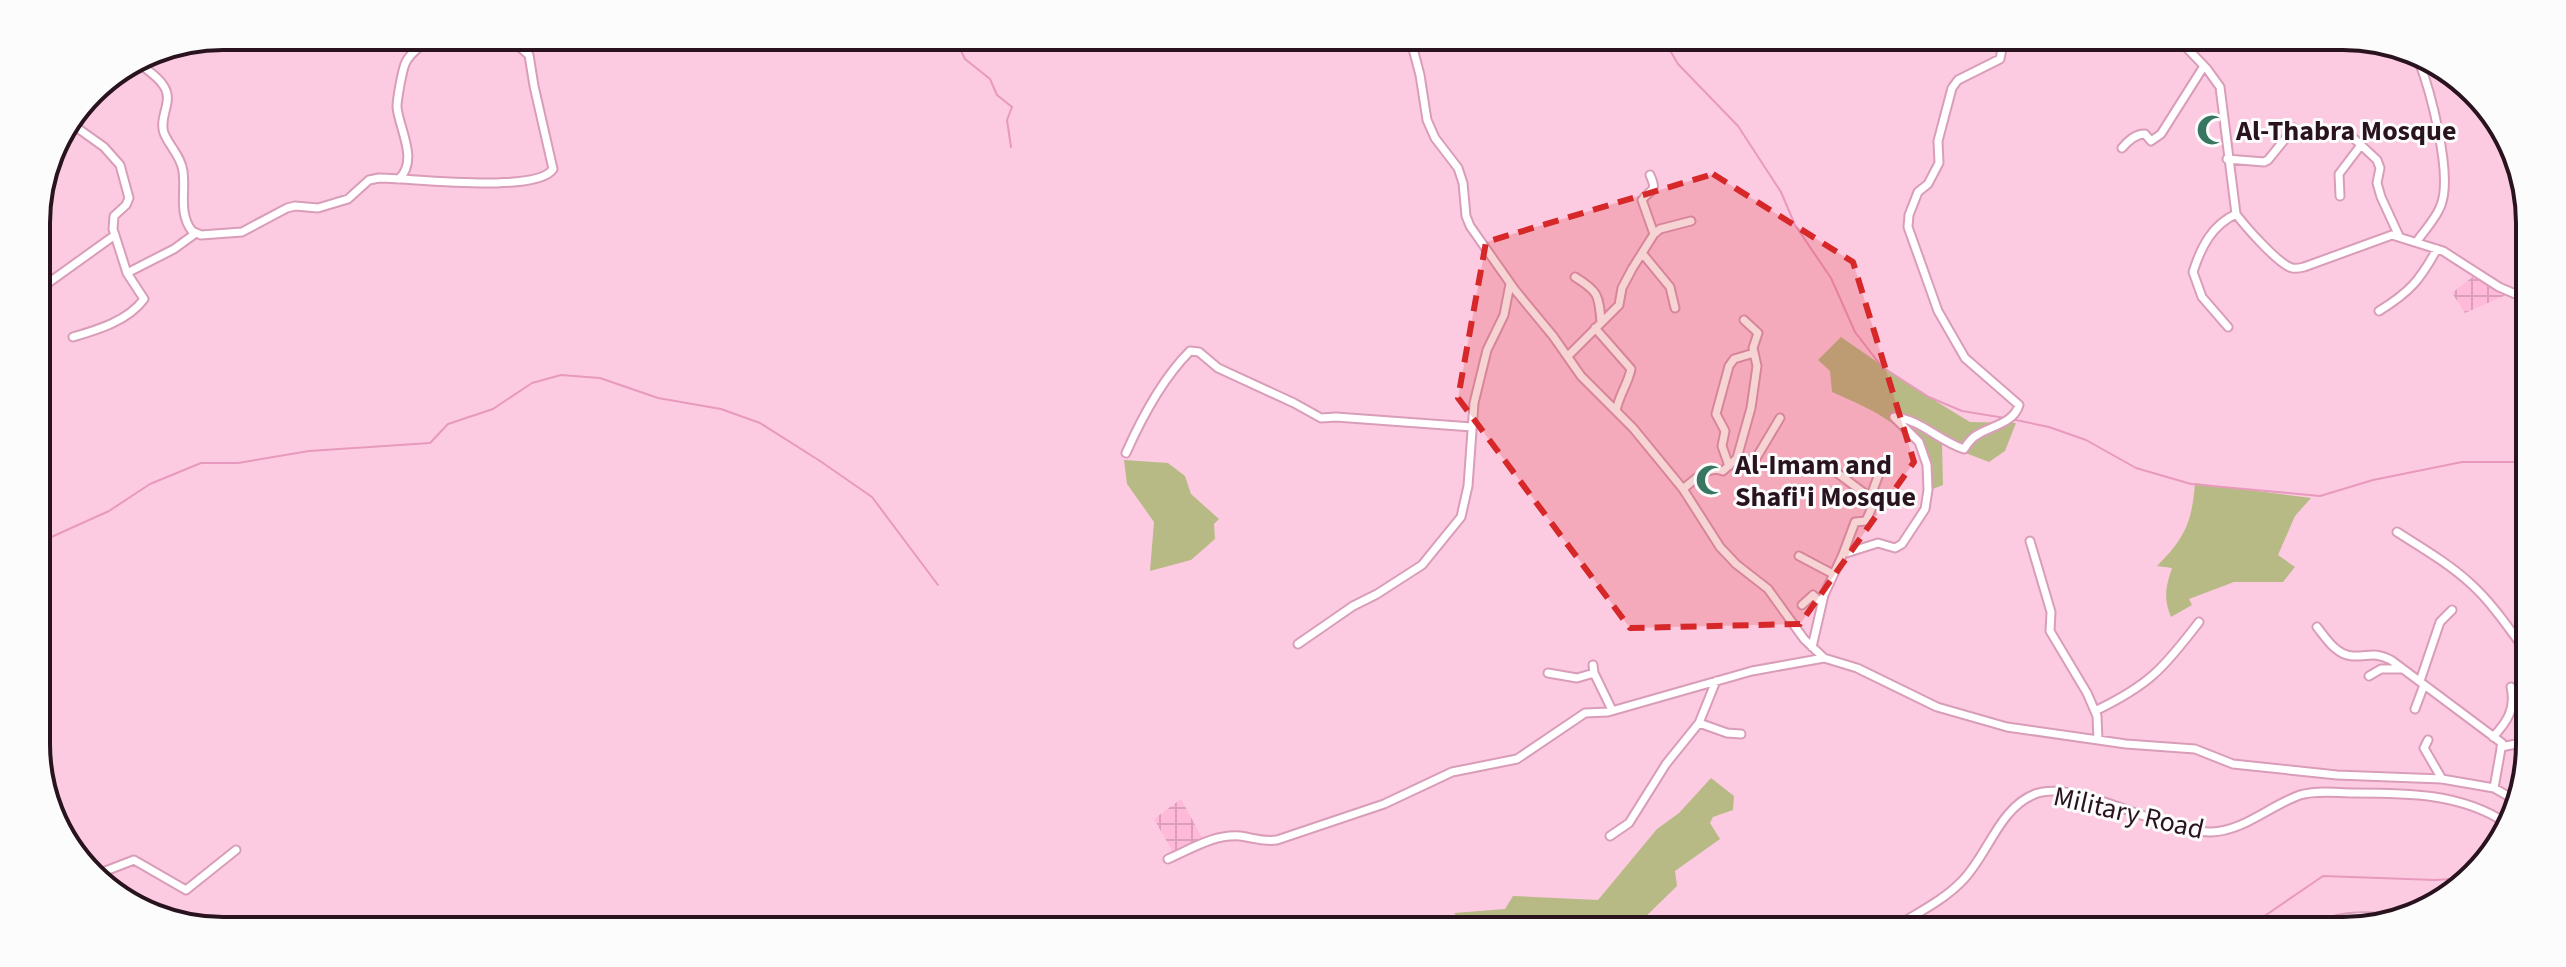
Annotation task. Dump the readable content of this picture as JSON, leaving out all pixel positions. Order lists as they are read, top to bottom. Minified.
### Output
{"streets":{"street":["Military Road"]},"places":{"mosque":["Al-Thabra Mosque","Al-Imam and Shafi'i Mosque"]}}
